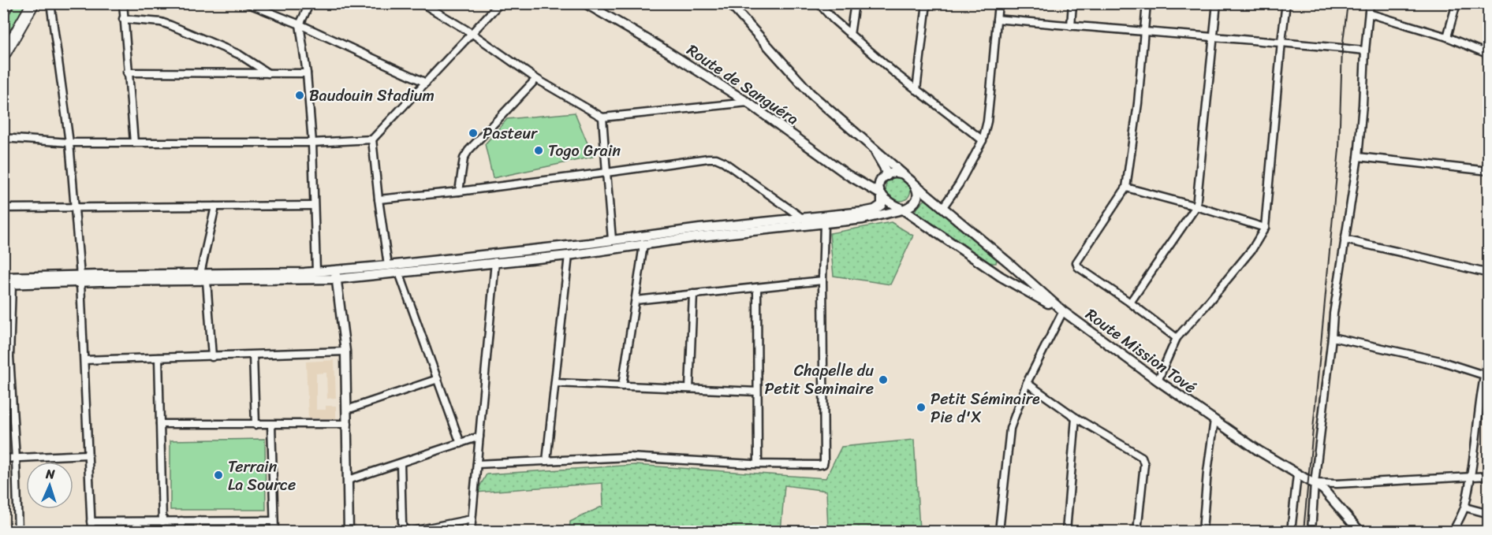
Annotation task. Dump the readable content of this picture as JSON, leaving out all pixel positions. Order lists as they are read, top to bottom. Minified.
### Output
{"streets":{"street":["Route de Sanguéra","Route Mission Tové"]},"crossings":[["Route de Sanguéra","Route Mission Tové"]],"places":["Baudouin Stadium","Pasteur","Togo Grain","Chapelle du Petit Seminaire","Petit Séminaire Pie d'X","Terrain La Source"],"north":"top"}
